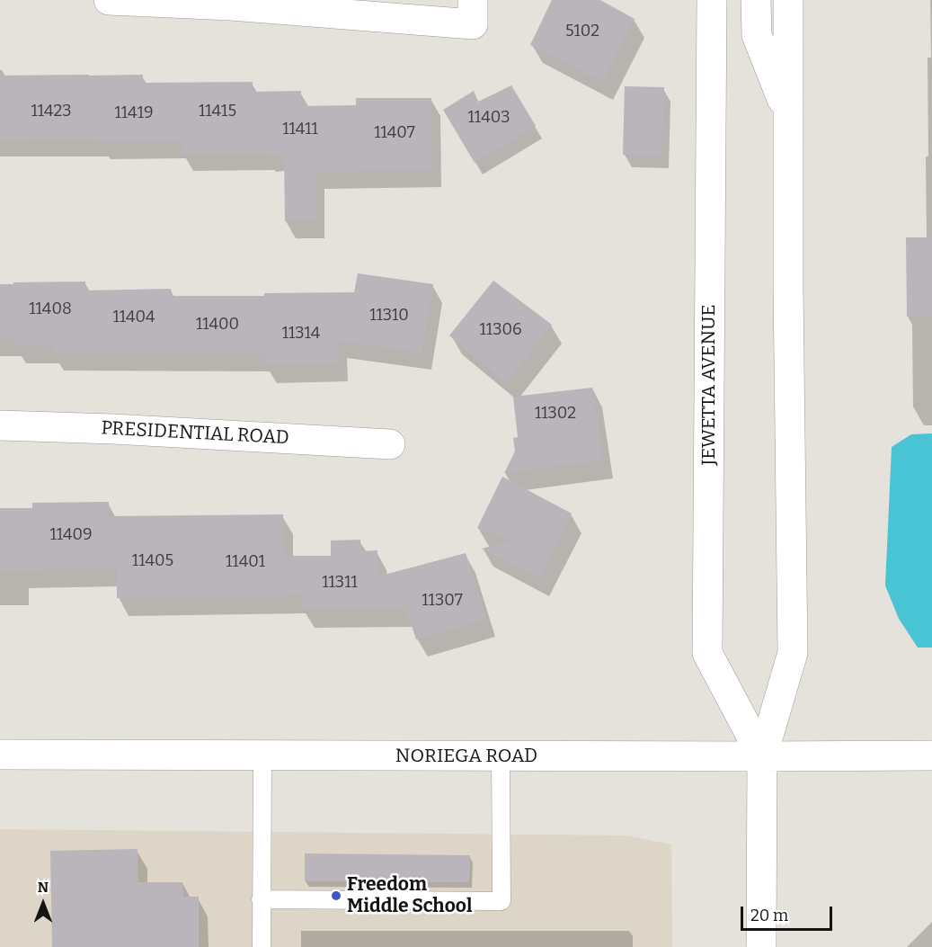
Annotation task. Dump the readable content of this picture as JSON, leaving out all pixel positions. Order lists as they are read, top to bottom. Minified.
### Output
{"streets":{"street":["JEWETTA AVENUE","PRESIDENTIAL ROAD","NORIEGA ROAD"]},"crossings":[["JEWETTA AVENUE","NORIEGA ROAD"]],"places":["Freedom Middle School"],"house_numbers":["5102","11423","11415","11419","11403","11411","11407","11408","11310","11404","11400","11306","11314","11302","11409","11405","11401","11311","11307"],"scale_bar":"20 m","north":"top"}
